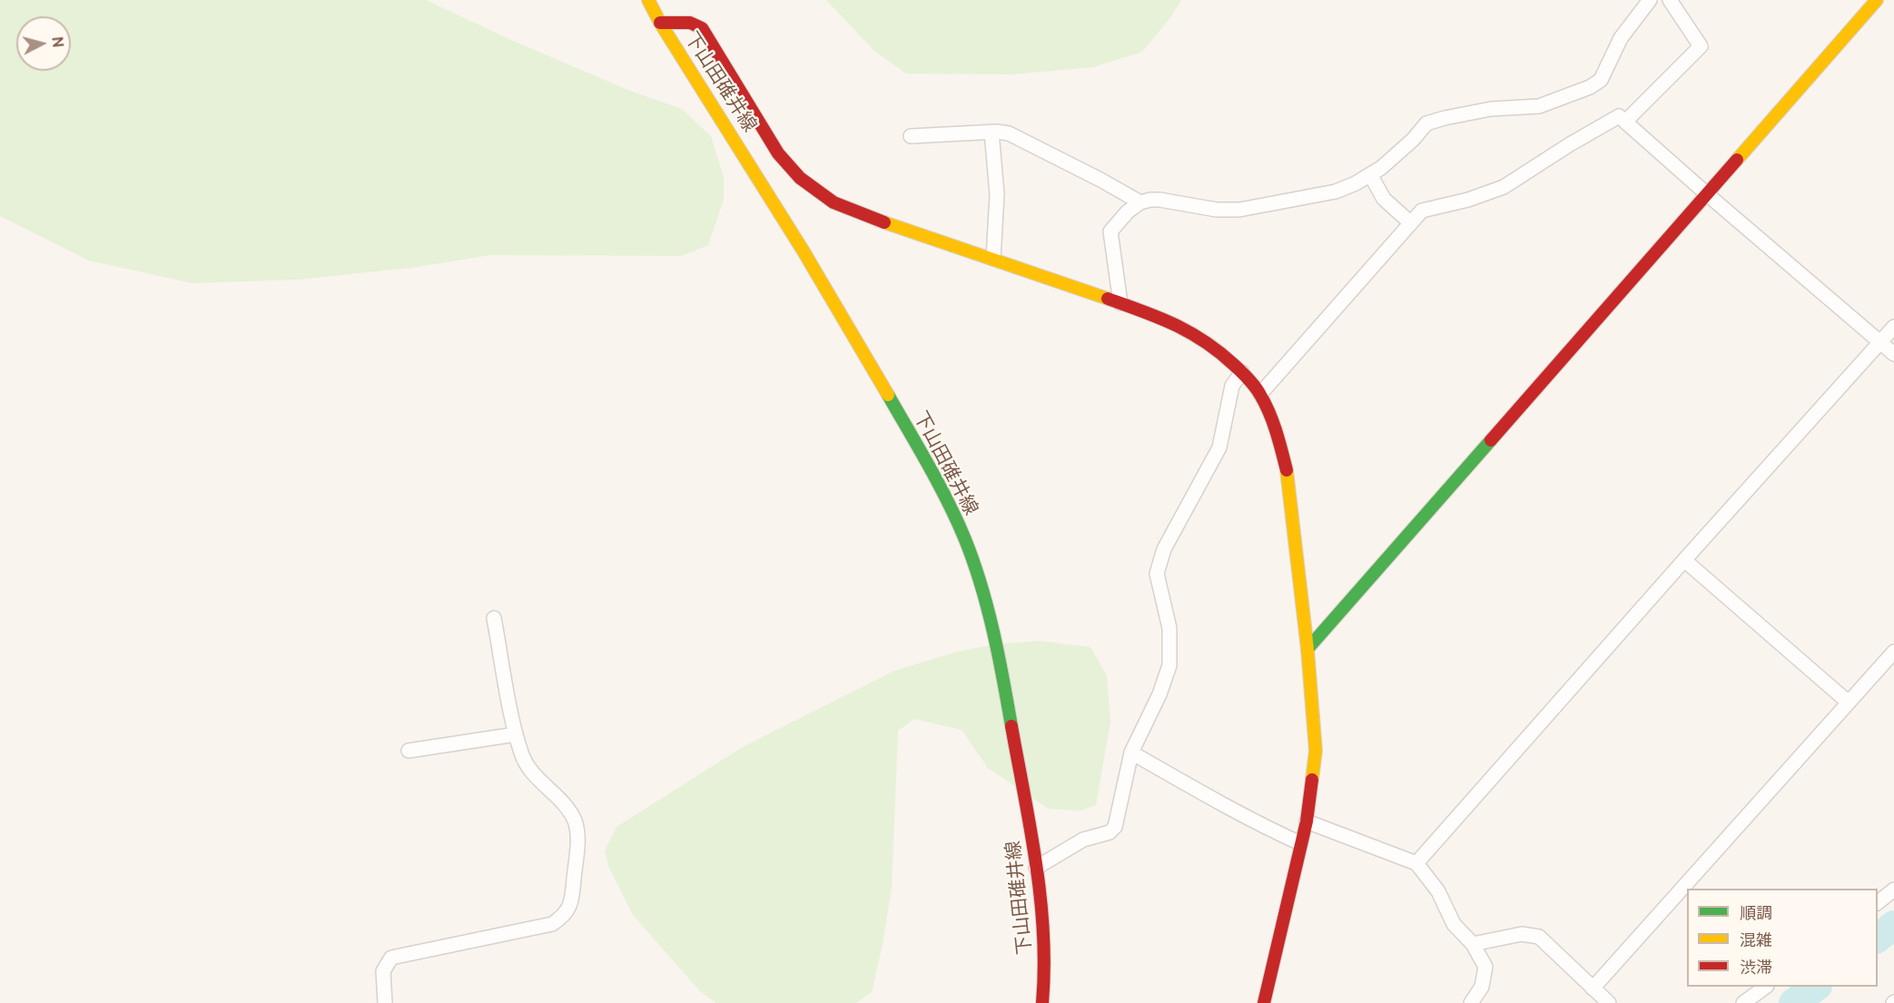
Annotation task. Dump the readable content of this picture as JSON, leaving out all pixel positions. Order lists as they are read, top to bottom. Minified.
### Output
{"streets":{"street":["下山田碓井線"]},"legend":["順調","混雑","渋滞"],"north":"right"}
